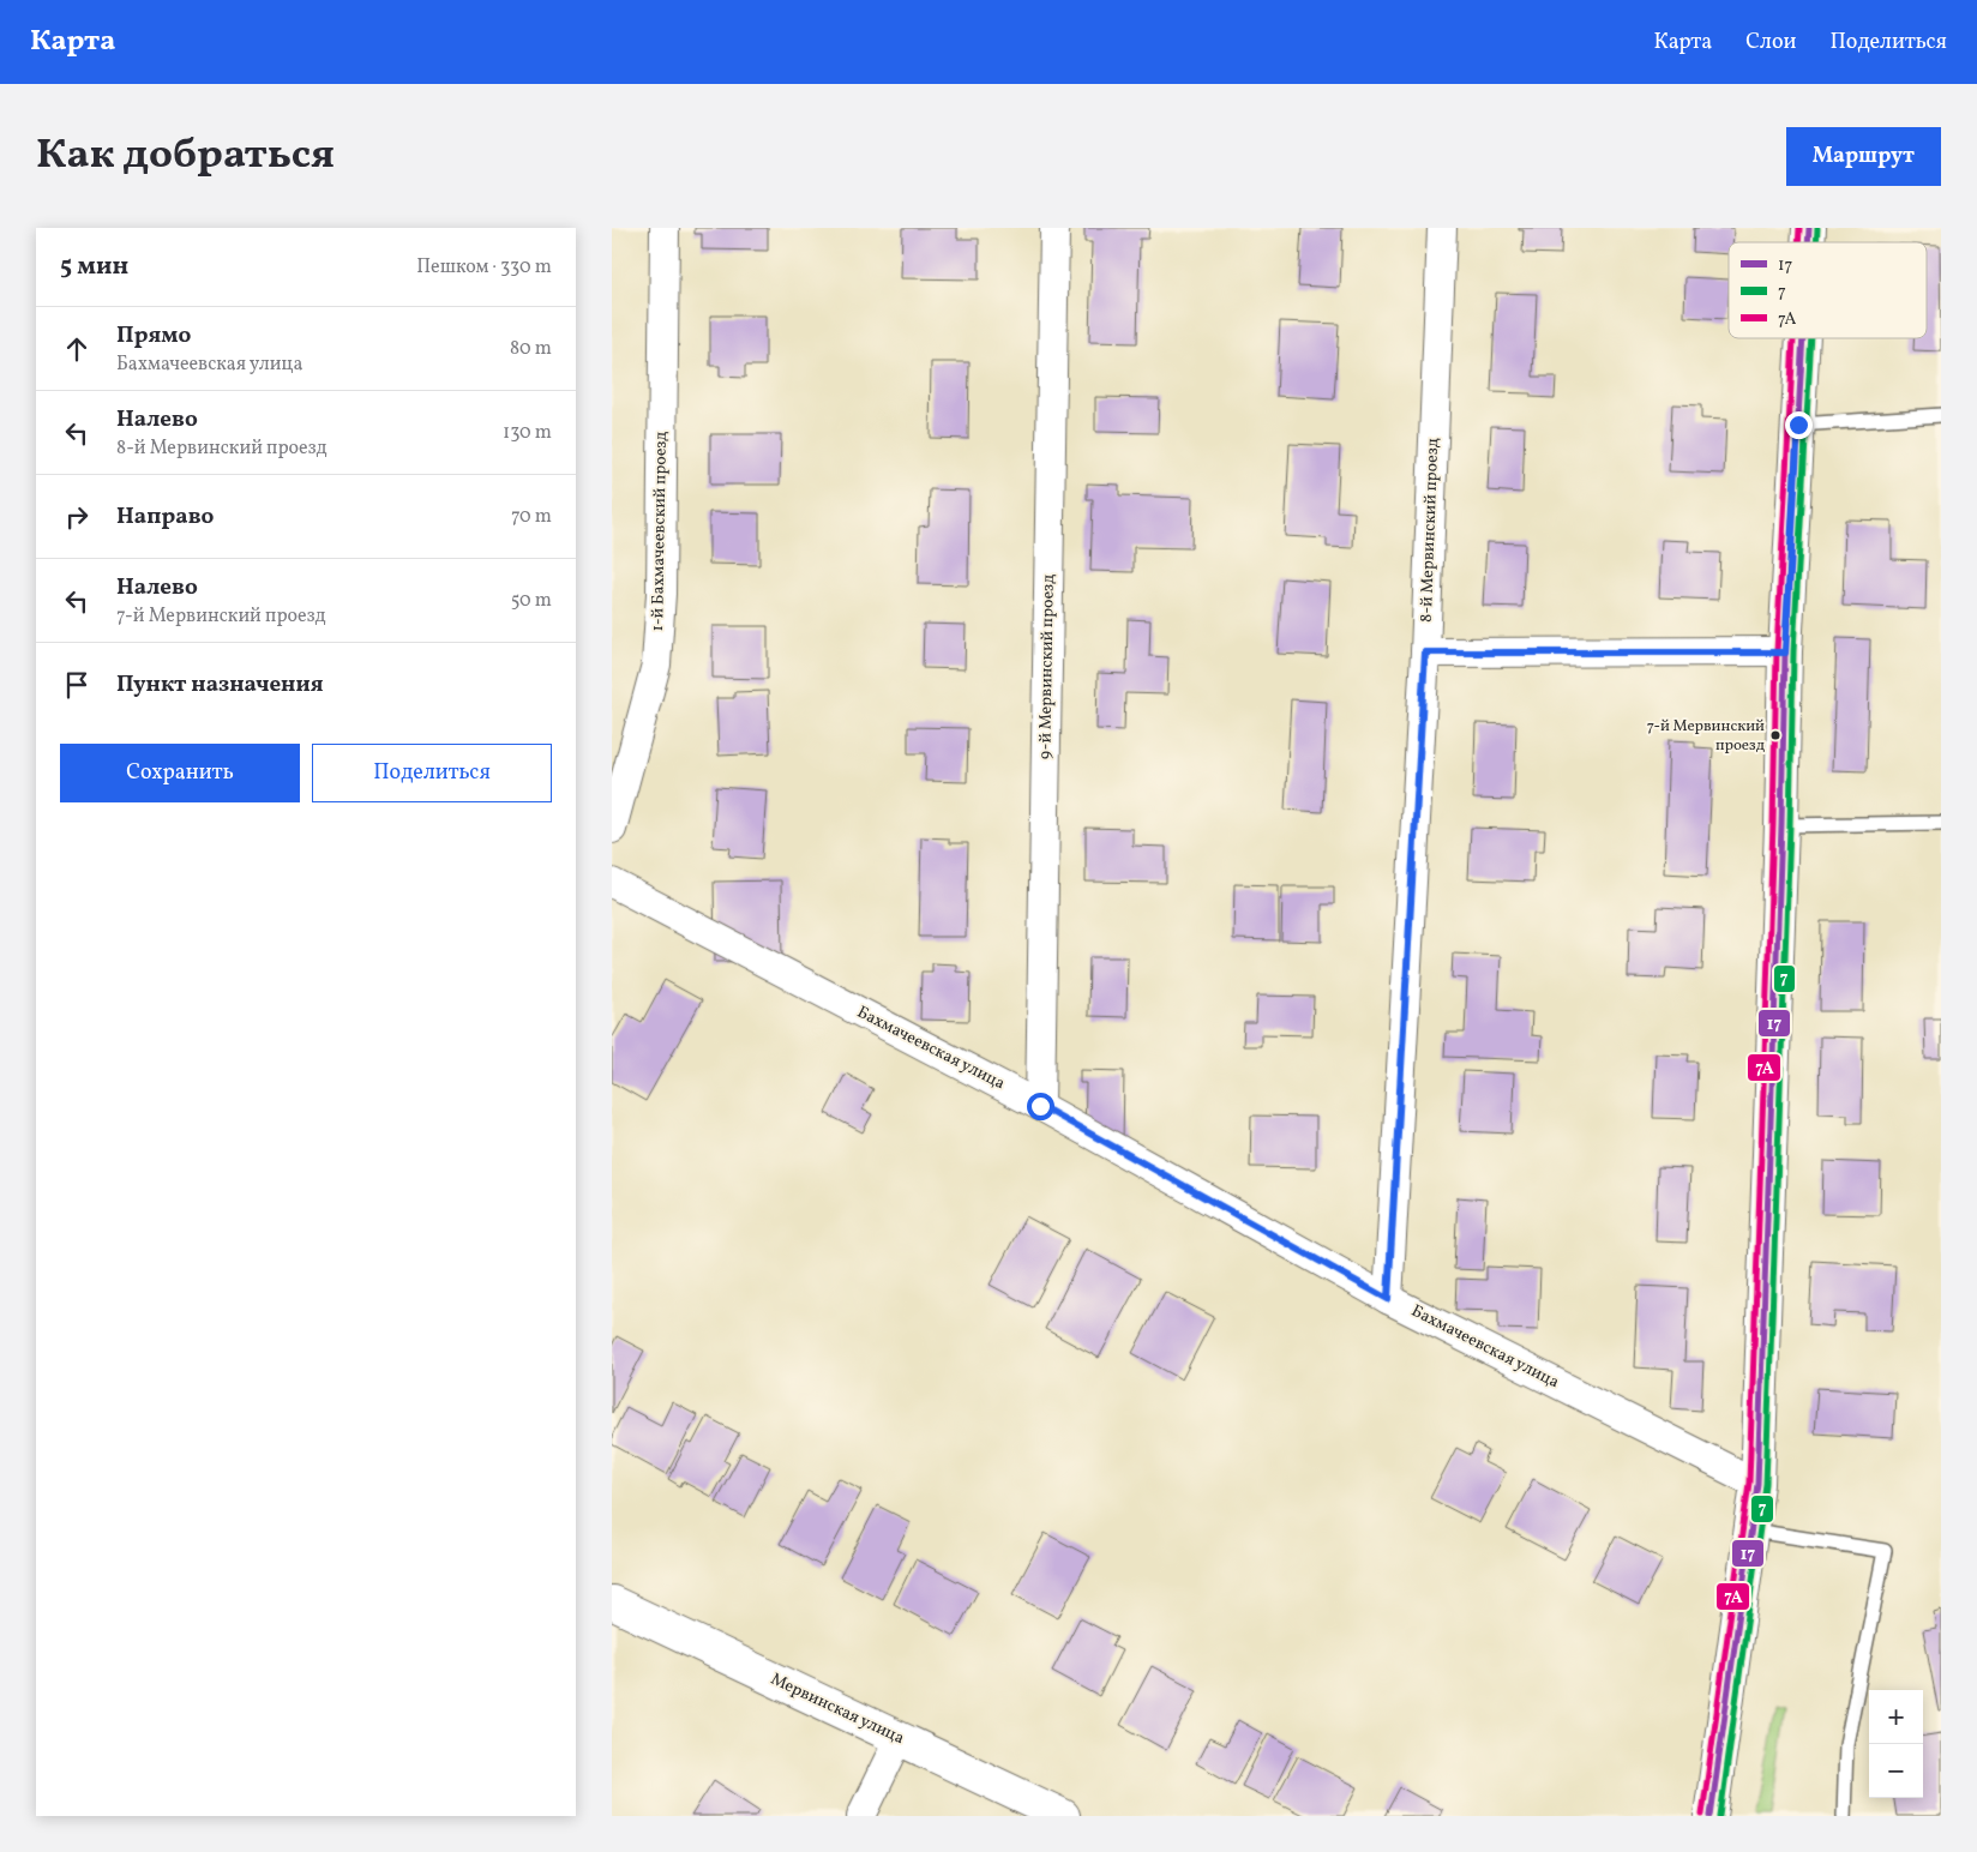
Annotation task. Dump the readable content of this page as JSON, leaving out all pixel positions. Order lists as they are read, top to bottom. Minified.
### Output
{"streets":{"street":["8-й Мервинский проезд","1-й Бахмачеевский проезд","9-й Мервинский проезд","Бахмачеевская улица","Мервинская улица"]},"crossings":[["8-й Мервинский проезд","Бахмачеевская улица"],["9-й Мервинский проезд","Бахмачеевская улица"]],"places":["7-й Мервинский проезд"],"lines":["transit line 17","transit line 7","transit line 7А"],"legend":["17","7","7А"],"page":{"header":"Карта","nav":["Карта","Слои","Поделиться"],"title":"Как добраться","buttons":["Маршрут",["Сохранить","Поделиться"]],"heading":["5 мин","Пешком · 330 m"],"list":[["Прямо","Бахмачеевская улица","80 m"],["Налево","8-й Мервинский проезд","130 m"],["Направо","70 m"],["Налево","7-й Мервинский проезд","50 m"],"Пункт назначения"],"map_buttons":["+","−"]}}
